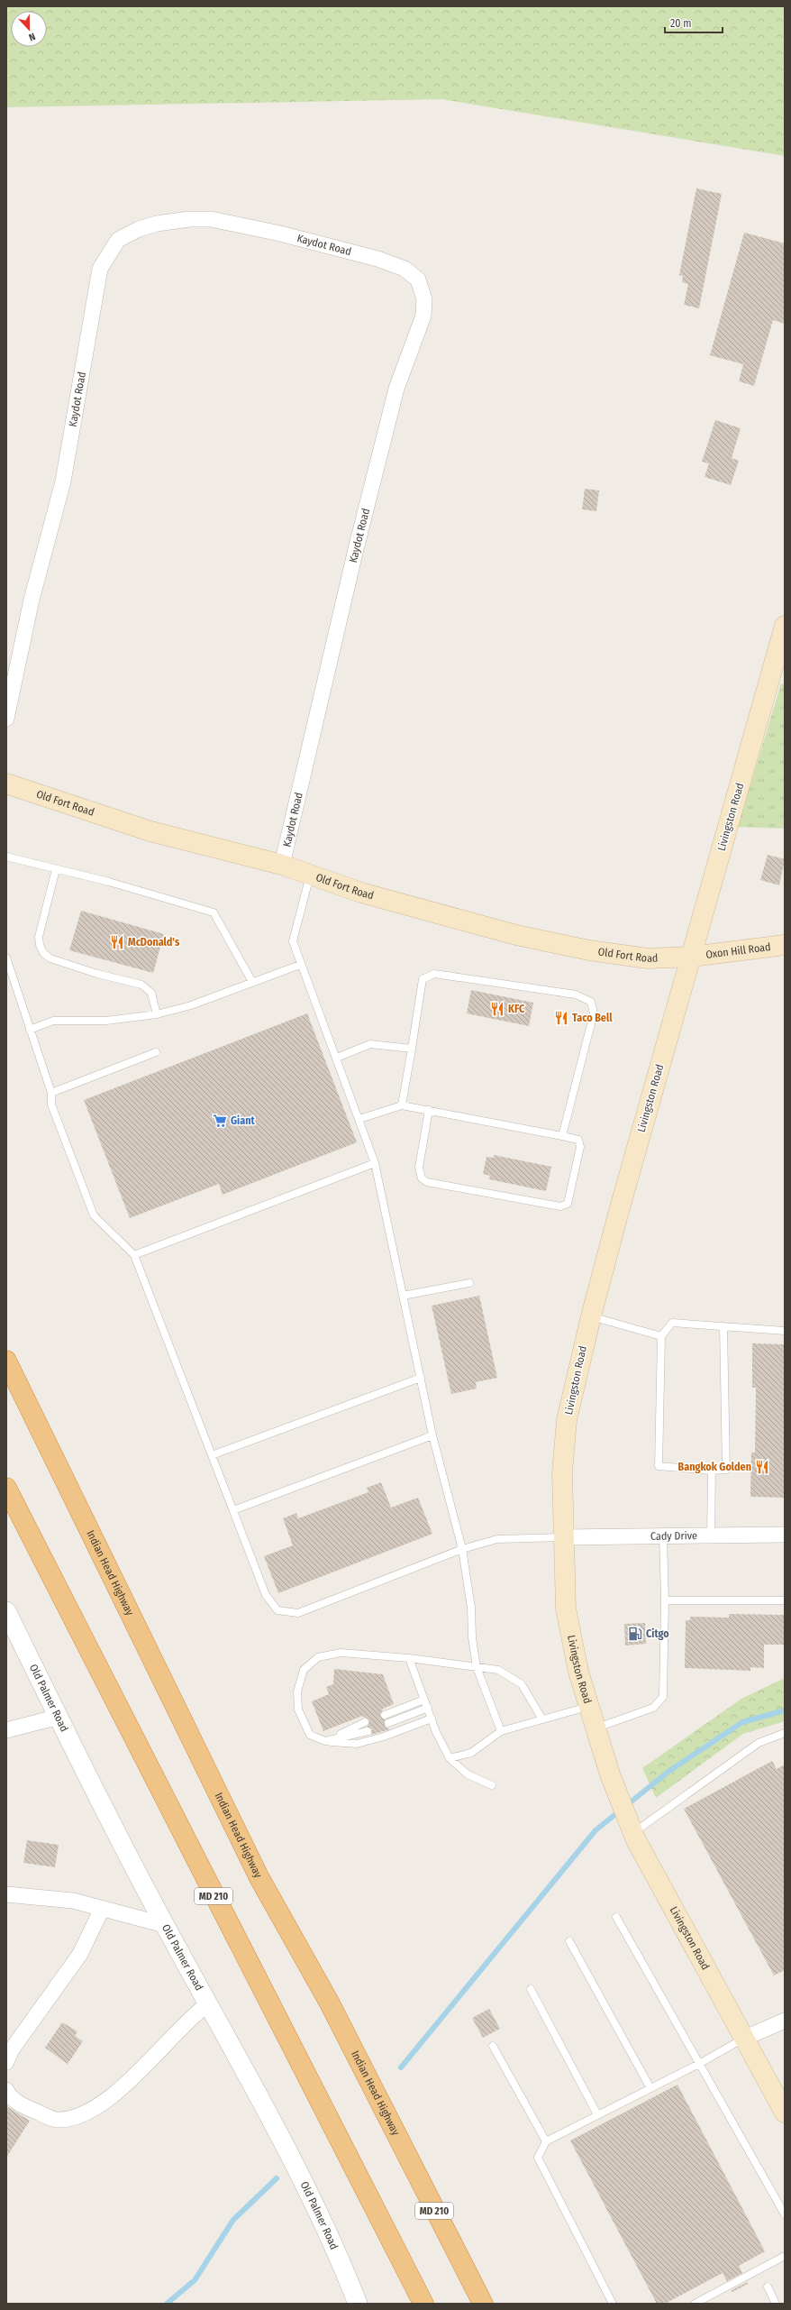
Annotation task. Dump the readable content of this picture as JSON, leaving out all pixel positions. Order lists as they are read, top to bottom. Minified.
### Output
{"streets":{"highway":["Indian Head Highway","MD 210"],"main road":["Old Fort Road","Livingston Road","Oxon Hill Road"],"street":["Kaydot Road","Cady Drive","Old Palmer Road"]},"crossings":[["Kaydot Road","Old Fort Road"],["Old Fort Road","Livingston Road"],["Old Fort Road","Oxon Hill Road"],["Livingston Road","Oxon Hill Road"],["Livingston Road","Cady Drive"]],"places":{"restaurant":["McDonald's","KFC","Taco Bell","Bangkok Golden"],"supermarket":["Giant"],"fuel station":["Citgo"]},"scale_bar":"20 m","north":"bottom"}
